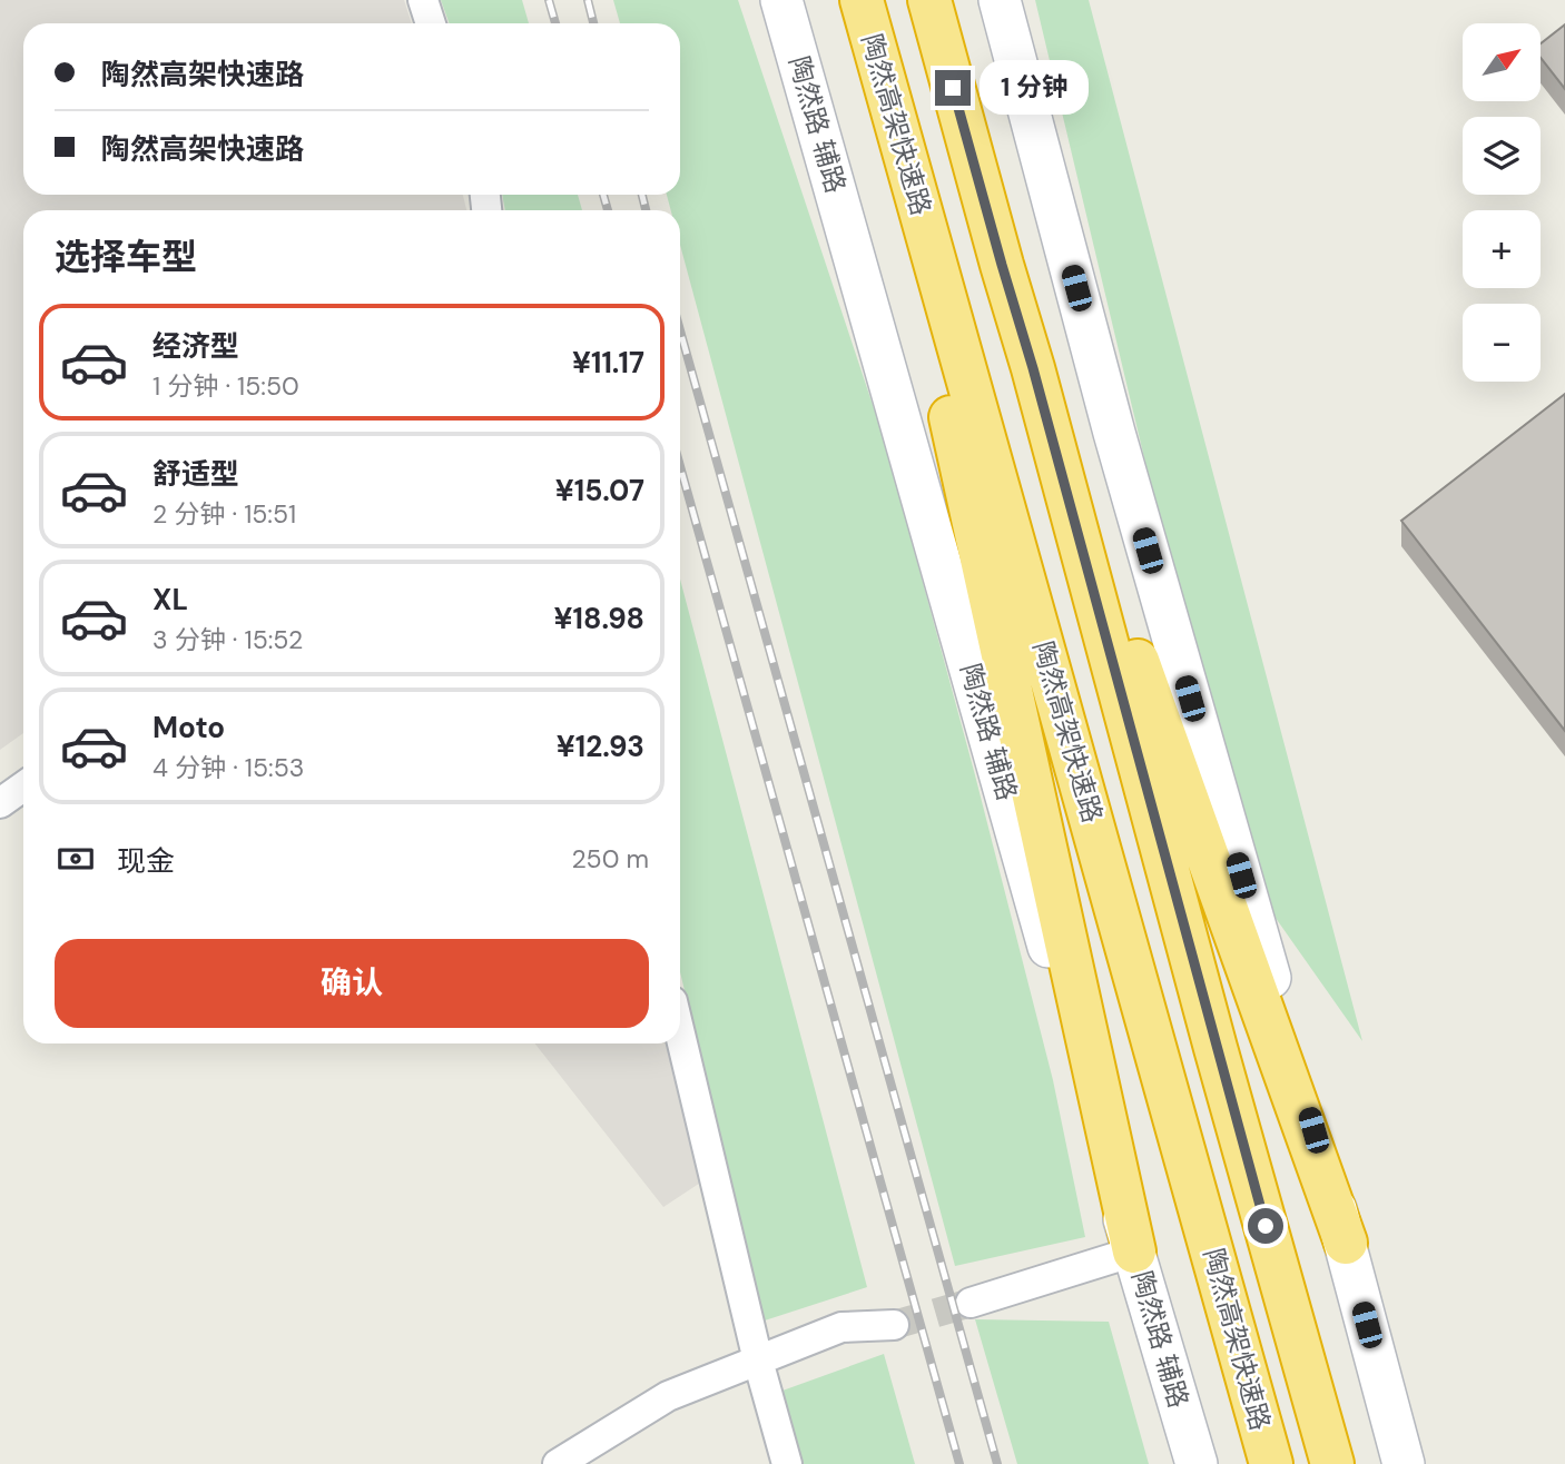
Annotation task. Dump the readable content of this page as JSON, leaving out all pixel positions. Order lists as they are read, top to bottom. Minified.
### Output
{"streets":{"highway":["陶然高架快速路"],"main road":["陶然路 辅路"]},"north":"top right","page":{"map_buttons":["+","−"],"banner":["陶然高架快速路","陶然高架快速路"],"bubble":"1 分钟","heading":"选择车型","list":[{"name":"经济型","note":"1 分钟 · 15:50","value":"¥11.17"},{"name":"舒适型","note":"2 分钟 · 15:51","value":"¥15.07"},{"name":"XL","note":"3 分钟 · 15:52","value":"¥18.98"},{"name":"Moto","note":"4 分钟 · 15:53","value":"¥12.93"}],"pay":["现金","250 m"],"buttons":"确认"}}
